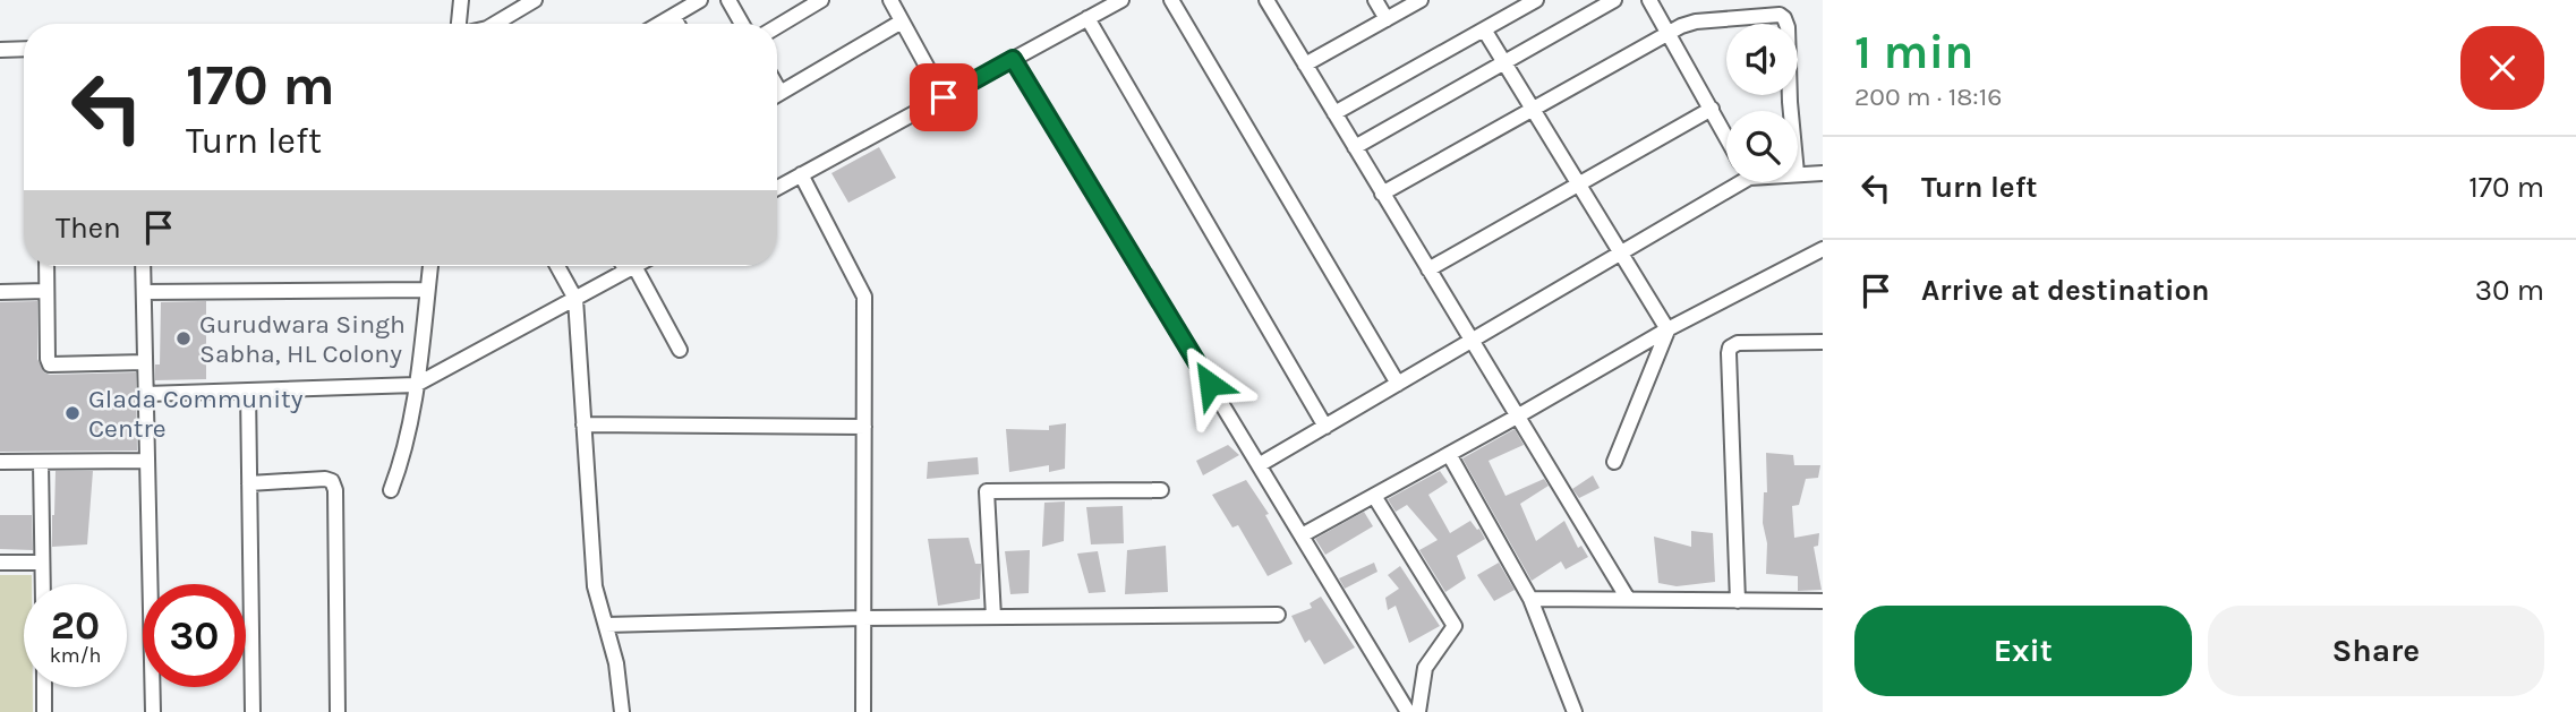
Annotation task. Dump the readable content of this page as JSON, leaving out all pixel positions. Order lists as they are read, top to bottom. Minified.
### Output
{"places":["Gurudwara Singh Sabha, HL Colony","Glada Community Centre"],"page":{"heading":["1 min","200 m · 18:16"],"turn":["170 m","Turn left"],"list":[{"name":"Turn left","value":"170 m"},{"name":"Arrive at destination","value":"30 m"}],"then":"Then","speed":"20 km/h","limit":"30","buttons":["Exit","Share"]}}
